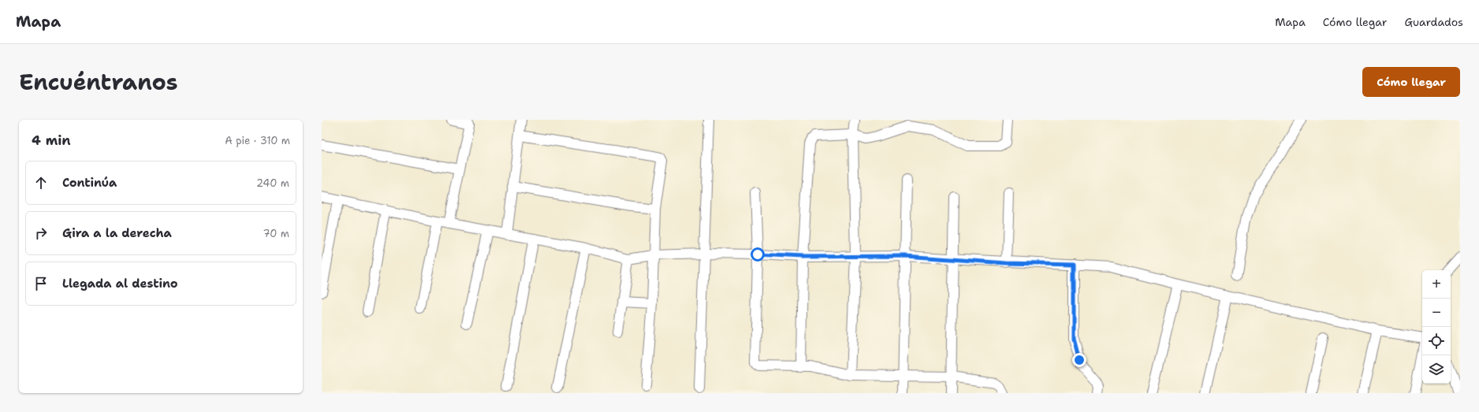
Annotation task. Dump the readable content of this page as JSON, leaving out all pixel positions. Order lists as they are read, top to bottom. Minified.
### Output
{"page":{"header":"Mapa","nav":["Mapa","Cómo llegar","Guardados"],"title":"Encuéntranos","buttons":"Cómo llegar","heading":["4 min","A pie · 310 m"],"list":[["Continúa","240 m"],["Gira a la derecha","70 m"],"Llegada al destino"],"map_buttons":["+","−"]}}
